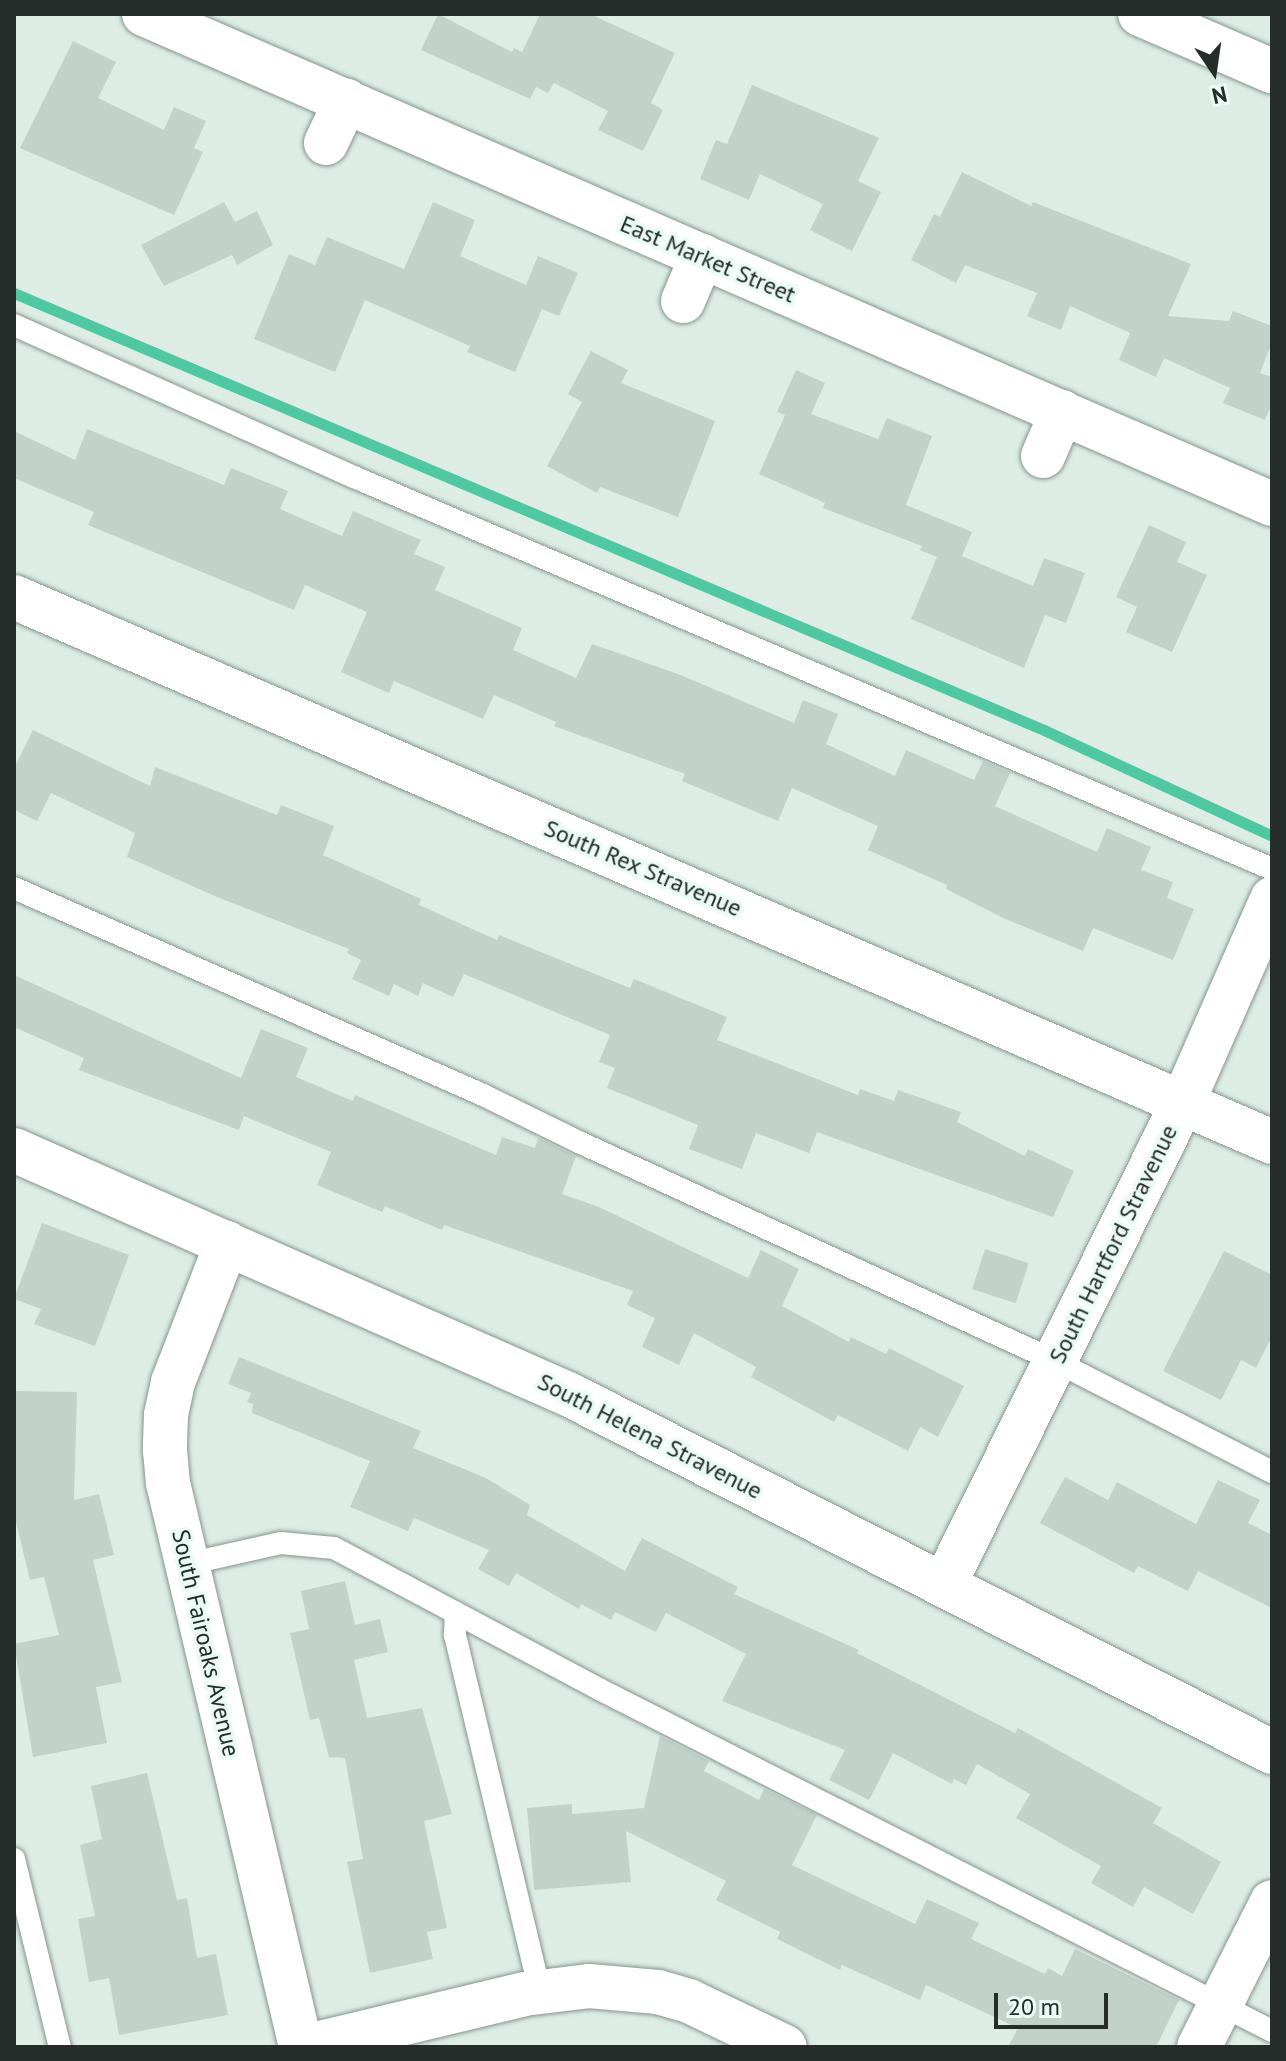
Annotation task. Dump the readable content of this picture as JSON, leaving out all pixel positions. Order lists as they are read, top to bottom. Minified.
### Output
{"streets":{"street":["East Market Street","South Rex Stravenue","South Hartford Stravenue","South Helena Stravenue","South Fairoaks Avenue"]},"crossings":[["South Rex Stravenue","South Hartford Stravenue"],["South Hartford Stravenue","South Helena Stravenue"],["South Helena Stravenue","South Fairoaks Avenue"]],"scale_bar":"20 m","north":"bottom"}
